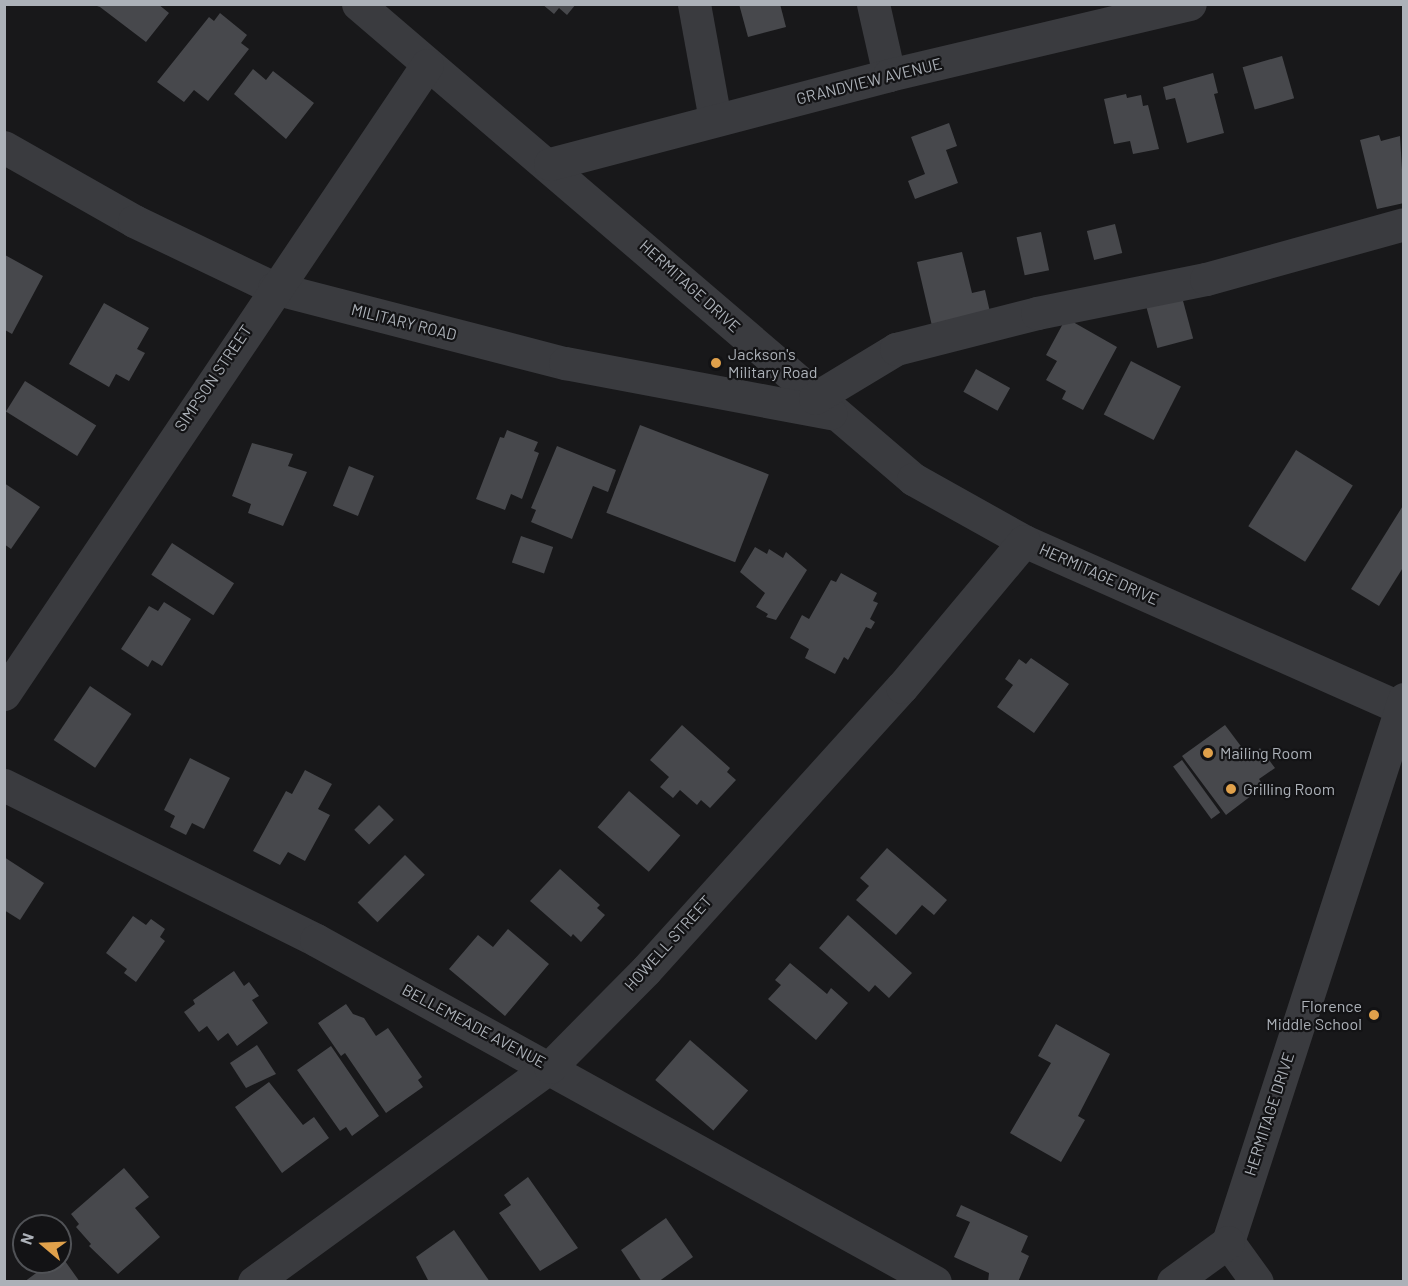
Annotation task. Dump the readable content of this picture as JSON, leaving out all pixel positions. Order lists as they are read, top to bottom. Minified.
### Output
{"streets":{"street":["GRANDVIEW AVENUE","HERMITAGE DRIVE","MILITARY ROAD","SIMPSON STREET","HOWELL STREET","BELLEMEADE AVENUE"]},"crossings":[["GRANDVIEW AVENUE","HERMITAGE DRIVE"],["HERMITAGE DRIVE","MILITARY ROAD"],["HERMITAGE DRIVE","SIMPSON STREET"],["HERMITAGE DRIVE","HOWELL STREET"],["MILITARY ROAD","SIMPSON STREET"],["HOWELL STREET","BELLEMEADE AVENUE"]],"places":["Jackson's Military Road","Mailing Room","Grilling Room","Florence Middle School"],"north":"left"}
